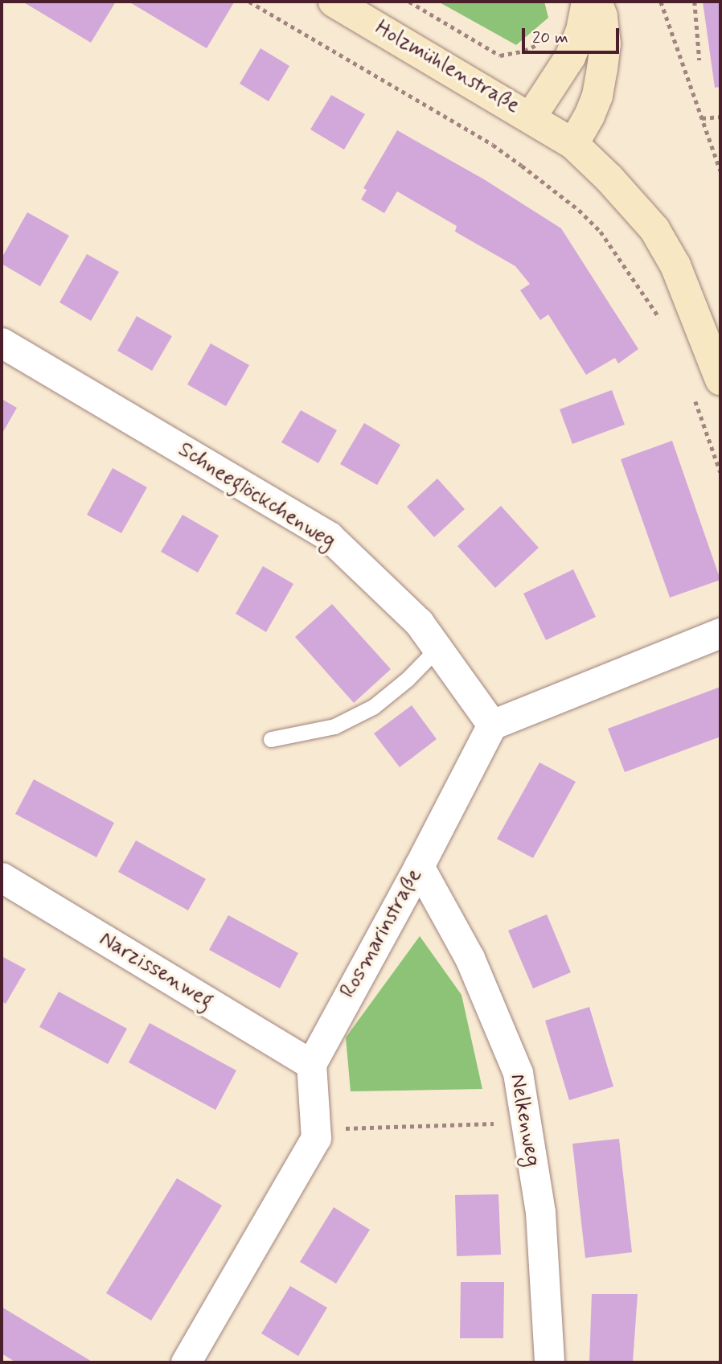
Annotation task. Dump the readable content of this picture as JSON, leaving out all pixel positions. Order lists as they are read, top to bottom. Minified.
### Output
{"streets":{"main road":["Holzmühlenstraße"],"street":["Schneeglöckchenweg","Rosmarinstraße","Narzissenweg","Nelkenweg"]},"crossings":[["Schneeglöckchenweg","Rosmarinstraße"],["Rosmarinstraße","Narzissenweg"],["Rosmarinstraße","Nelkenweg"]],"scale_bar":"20 m"}
